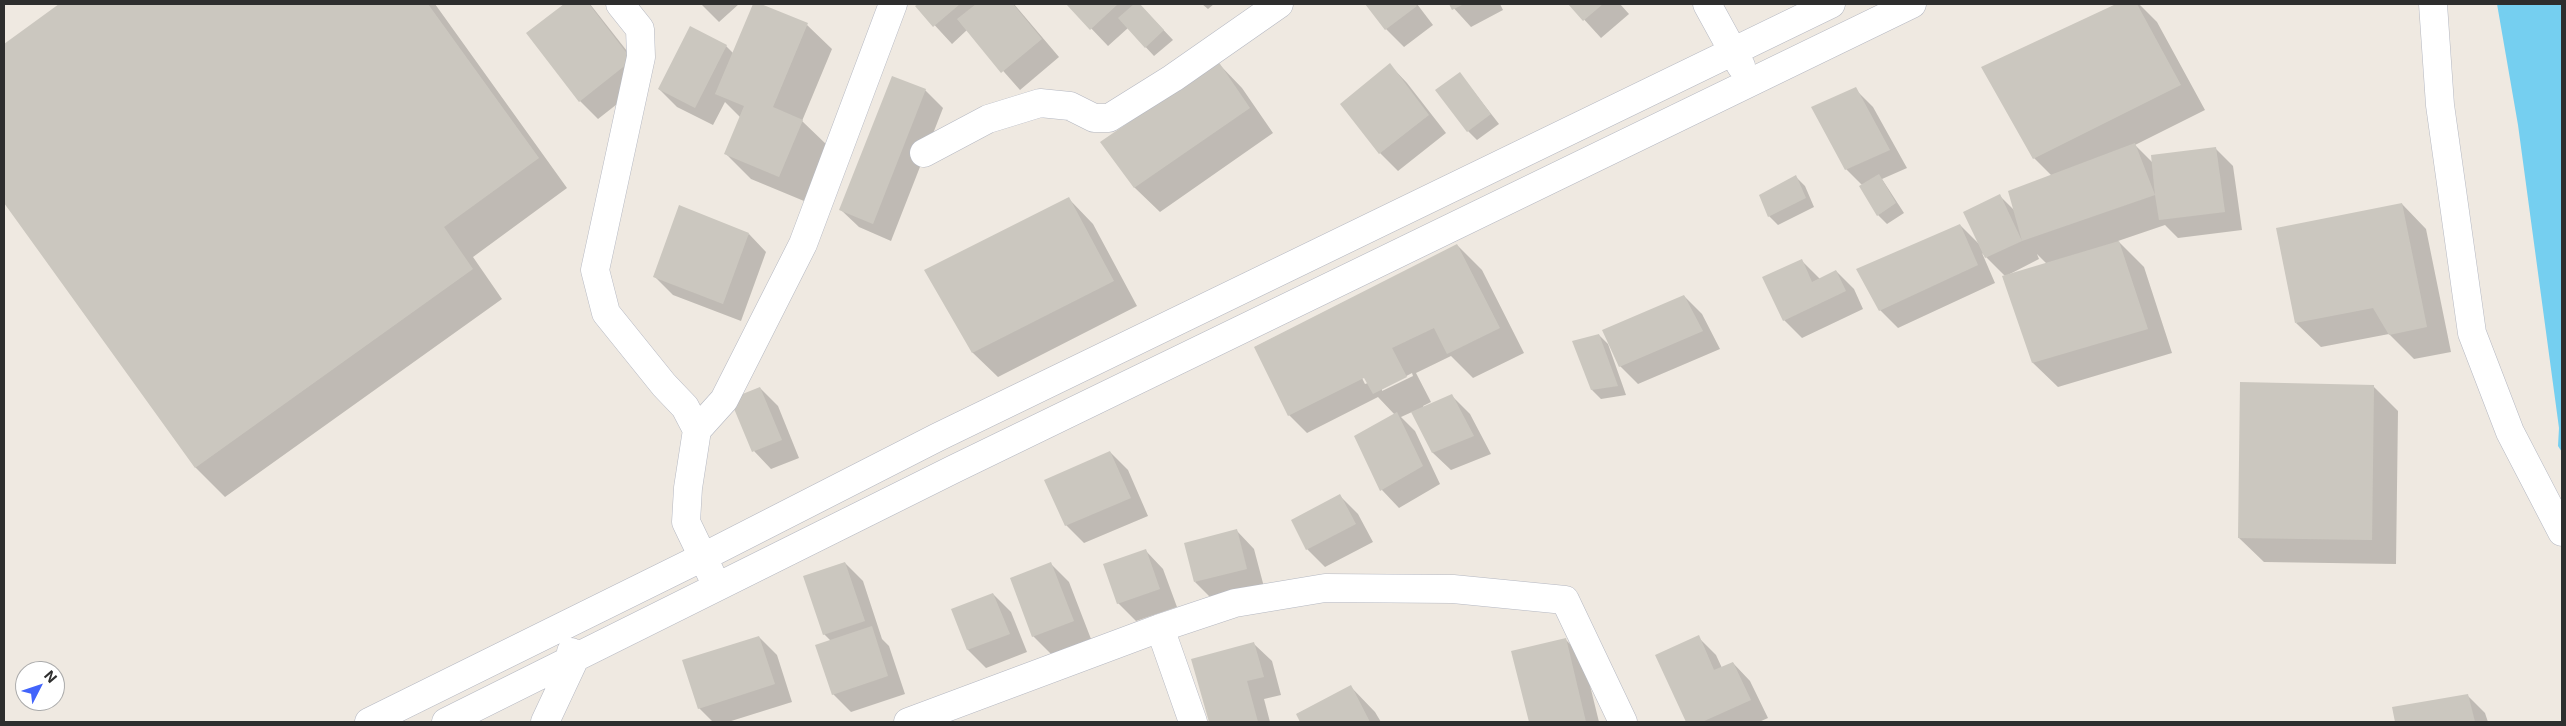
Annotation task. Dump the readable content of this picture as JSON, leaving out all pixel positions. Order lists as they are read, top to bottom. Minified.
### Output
{"north":"top right"}
